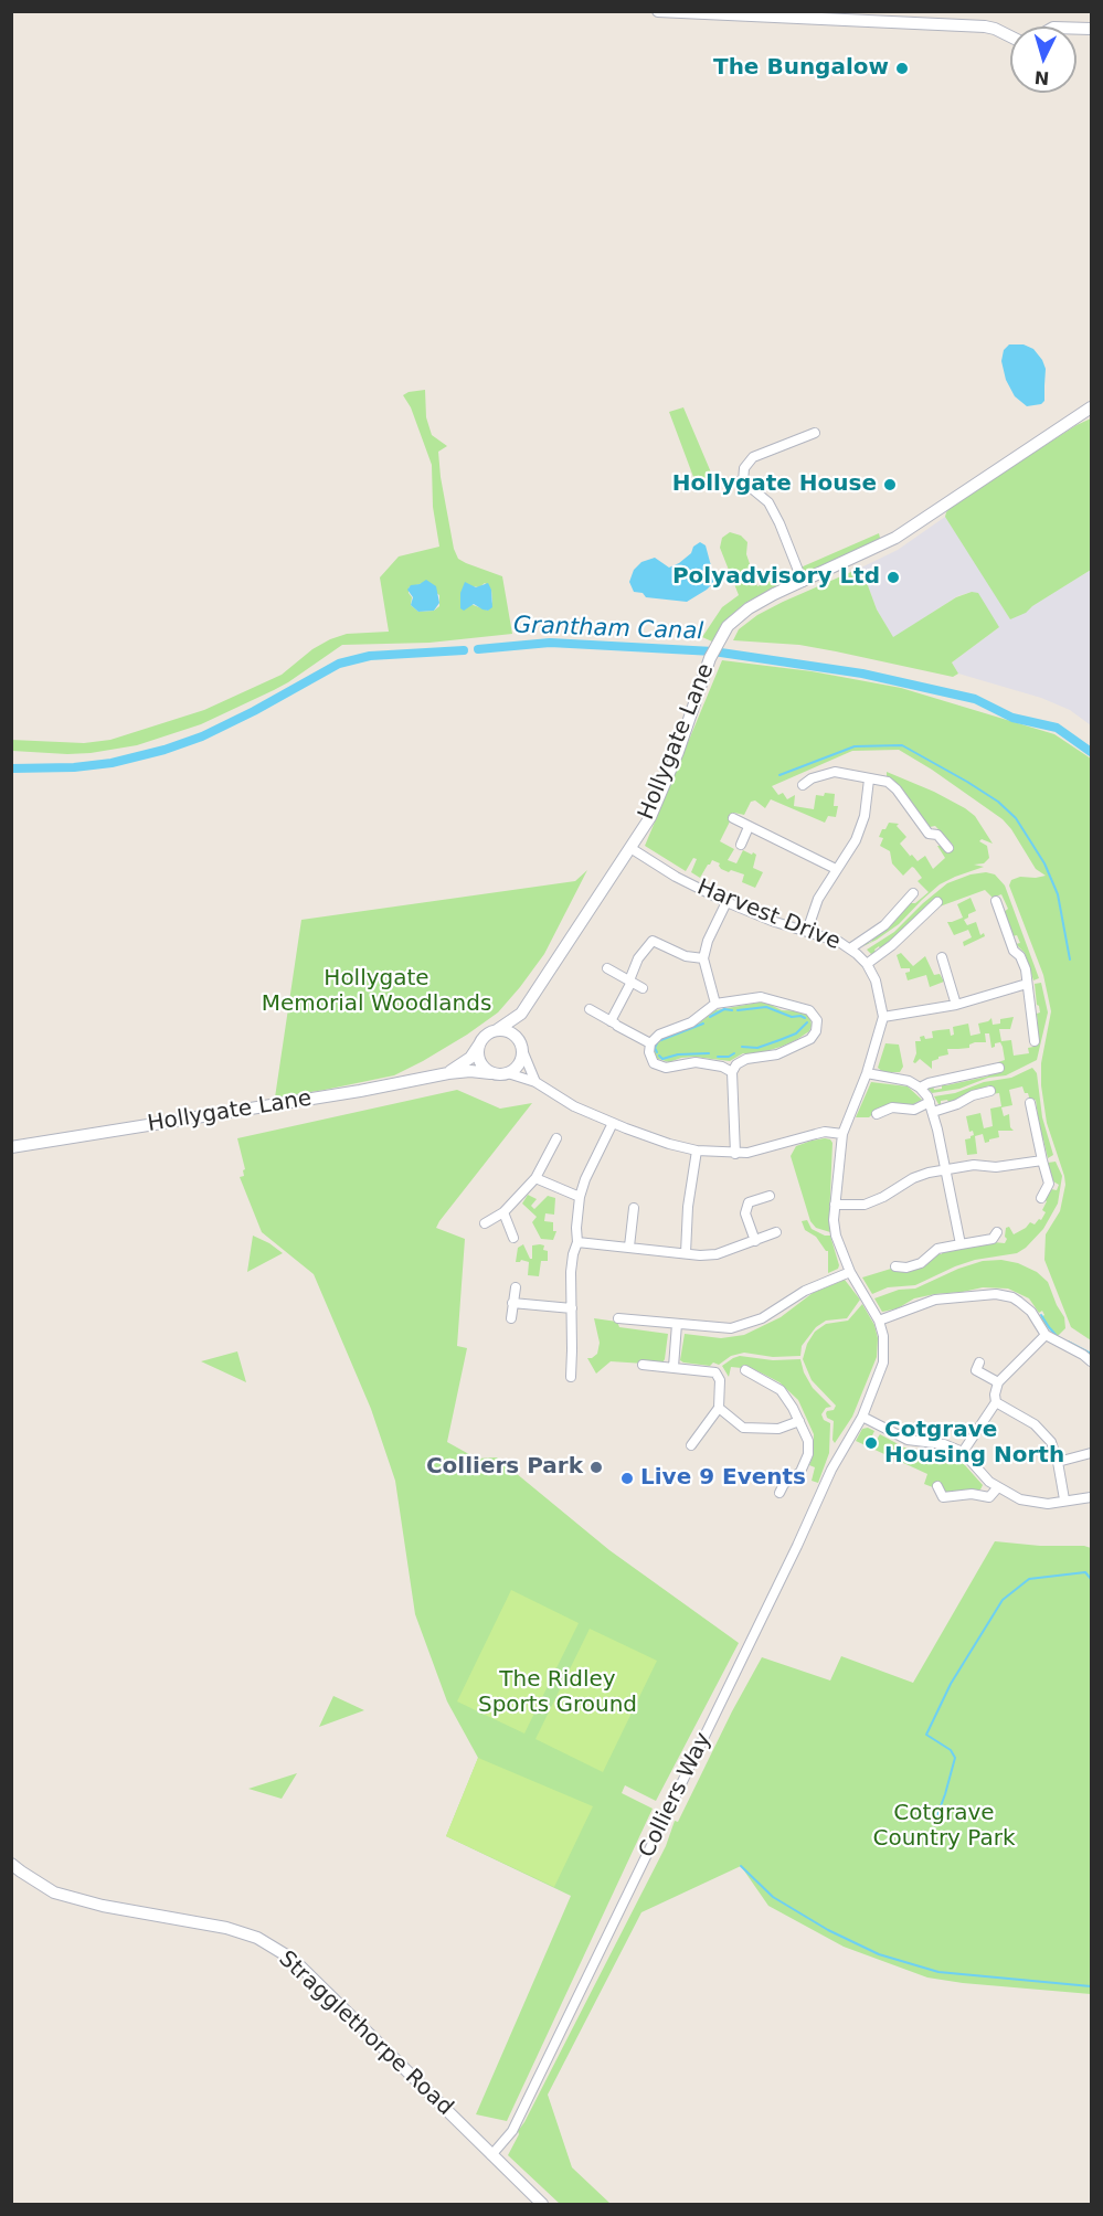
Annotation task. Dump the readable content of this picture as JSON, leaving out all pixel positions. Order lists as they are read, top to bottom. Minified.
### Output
{"streets":{"street":["Hollygate Lane","Harvest Drive","Colliers Way","Stragglethorpe Road"]},"crossings":[["Hollygate Lane","Harvest Drive"],["Harvest Drive","Colliers Way"],["Colliers Way","Stragglethorpe Road"]],"water":["Grantham Canal"],"parks":["Hollygate Memorial Woodlands","The Ridley Sports Ground","Cotgrave Country Park"],"places":["The Bungalow","Hollygate House","Polyadvisory Ltd","Cotgrave Housing North","Colliers Park","Live 9 Events"],"north":"bottom"}
